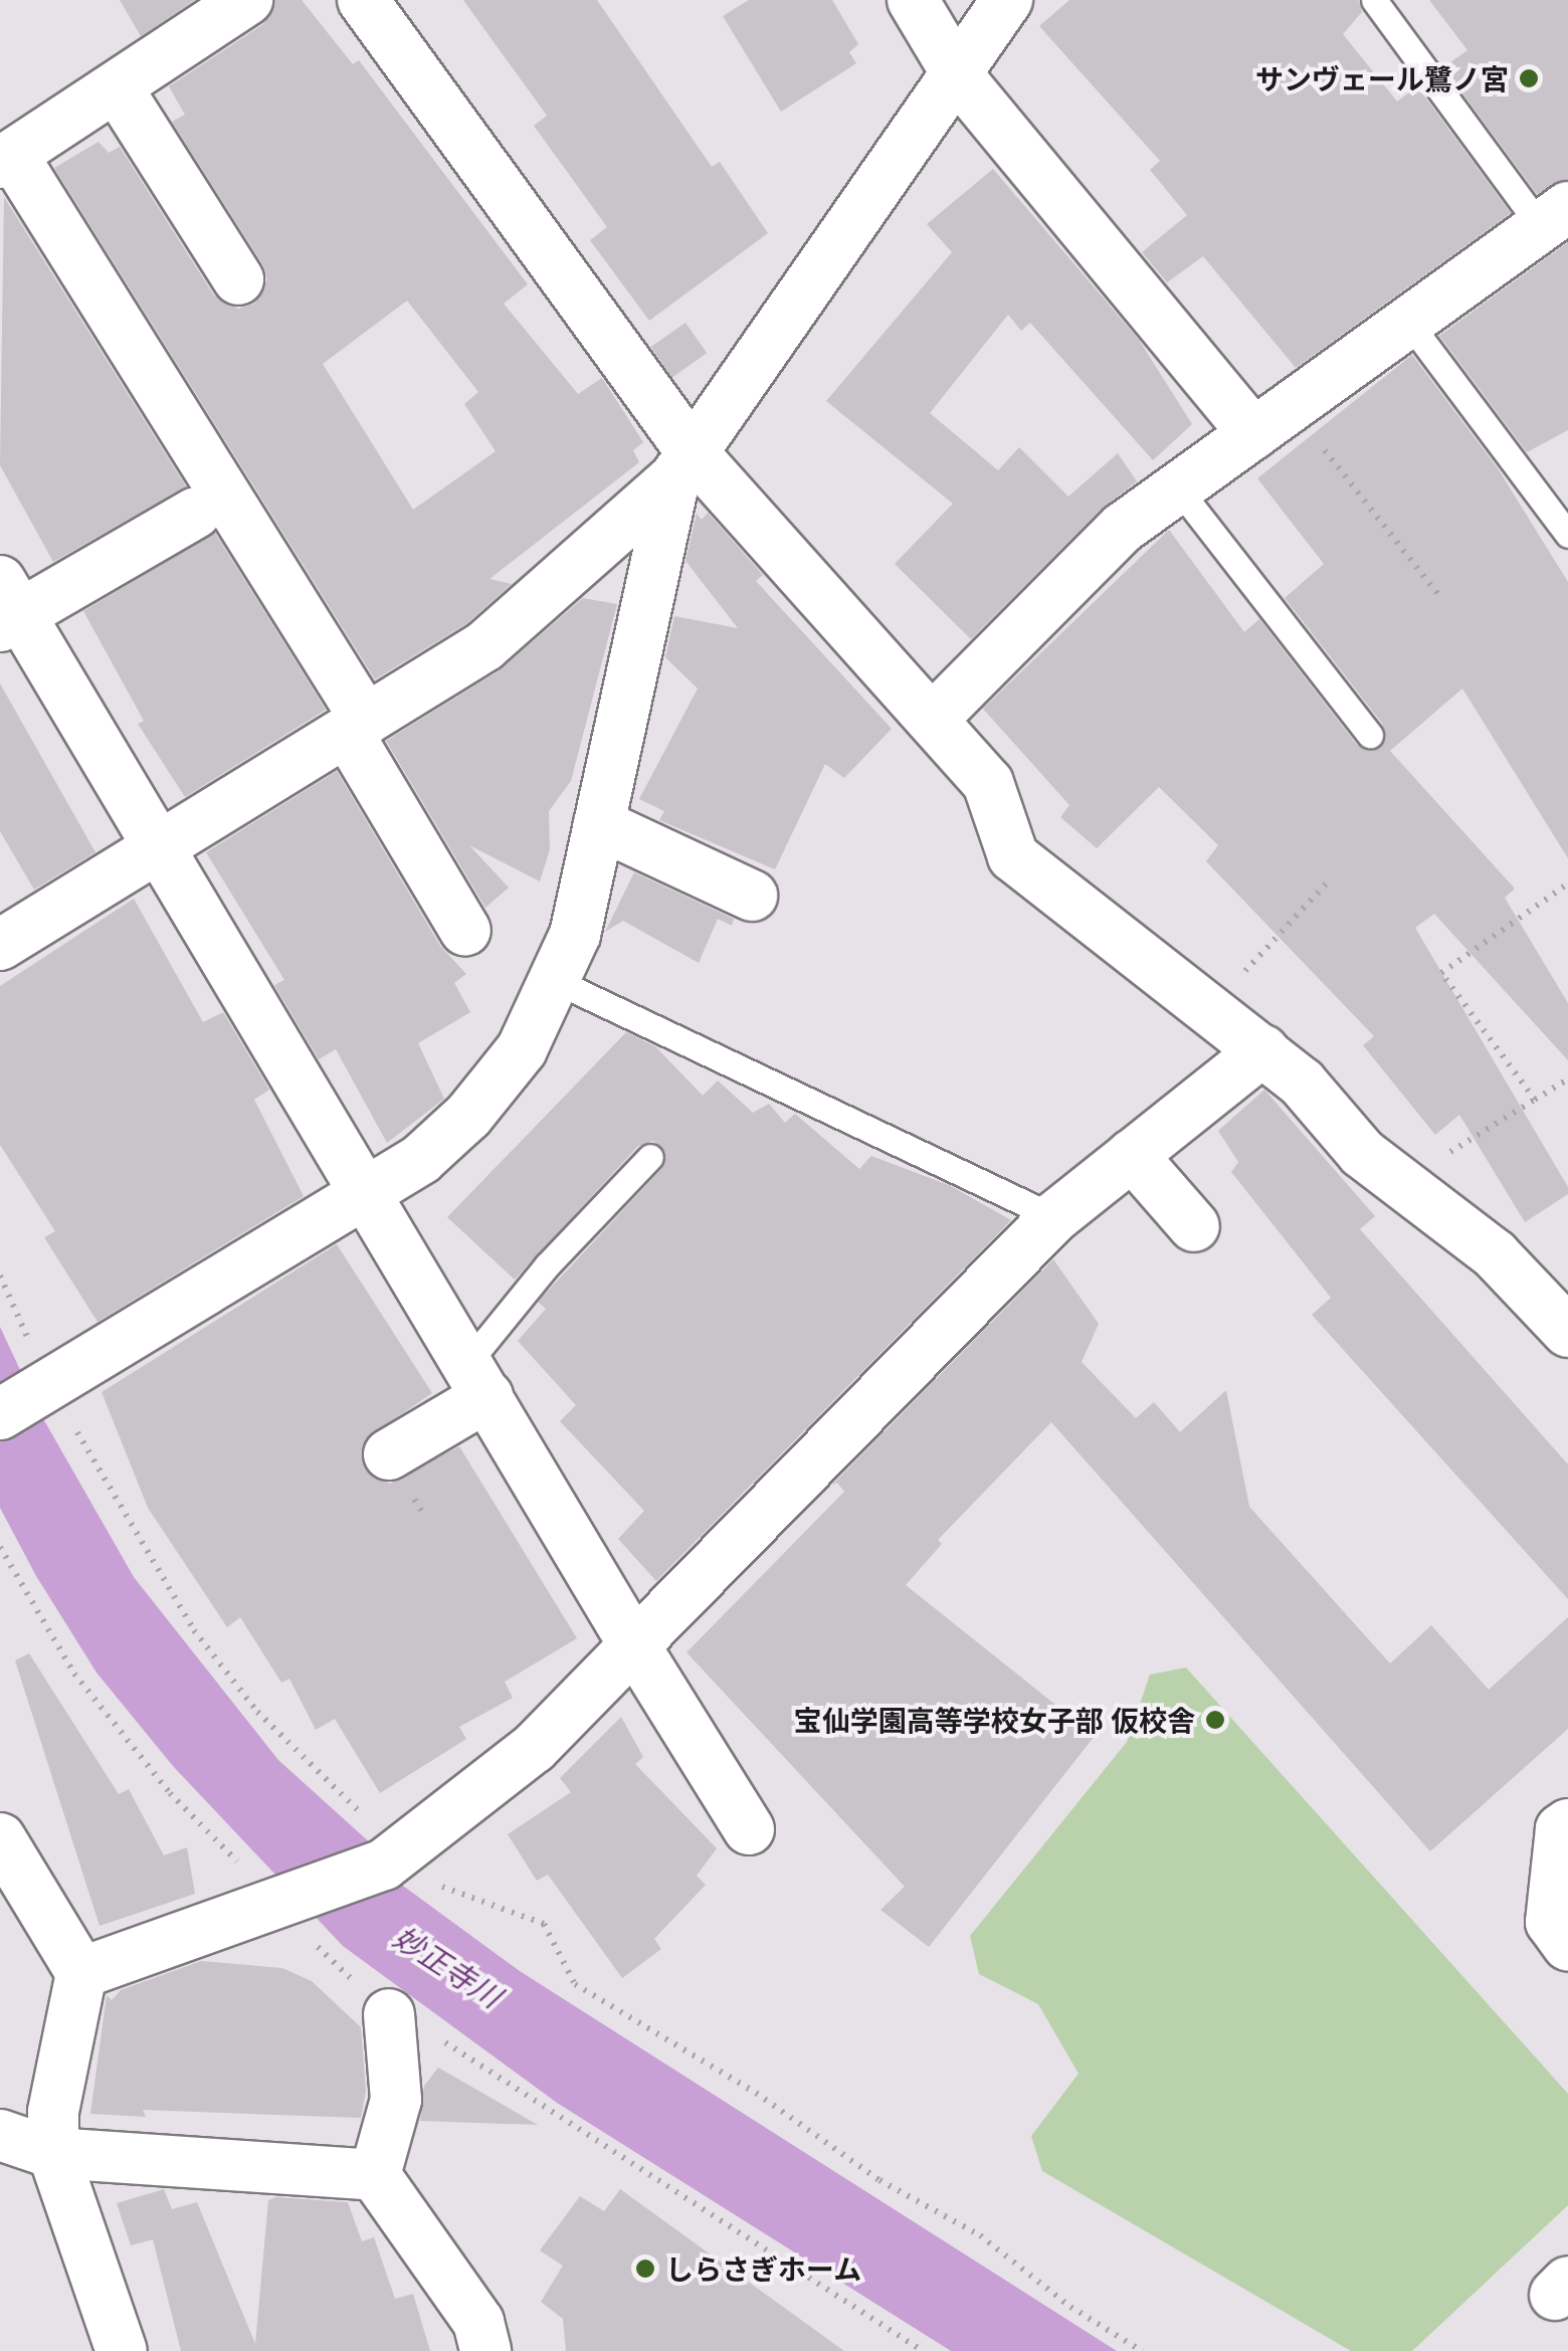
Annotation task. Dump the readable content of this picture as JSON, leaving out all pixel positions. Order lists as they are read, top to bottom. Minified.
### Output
{"water":["妙正寺川"],"places":["サンヴェール鷺ノ宮","宝仙学園高等学校女子部 仮校舎","しらさぎホーム"]}
